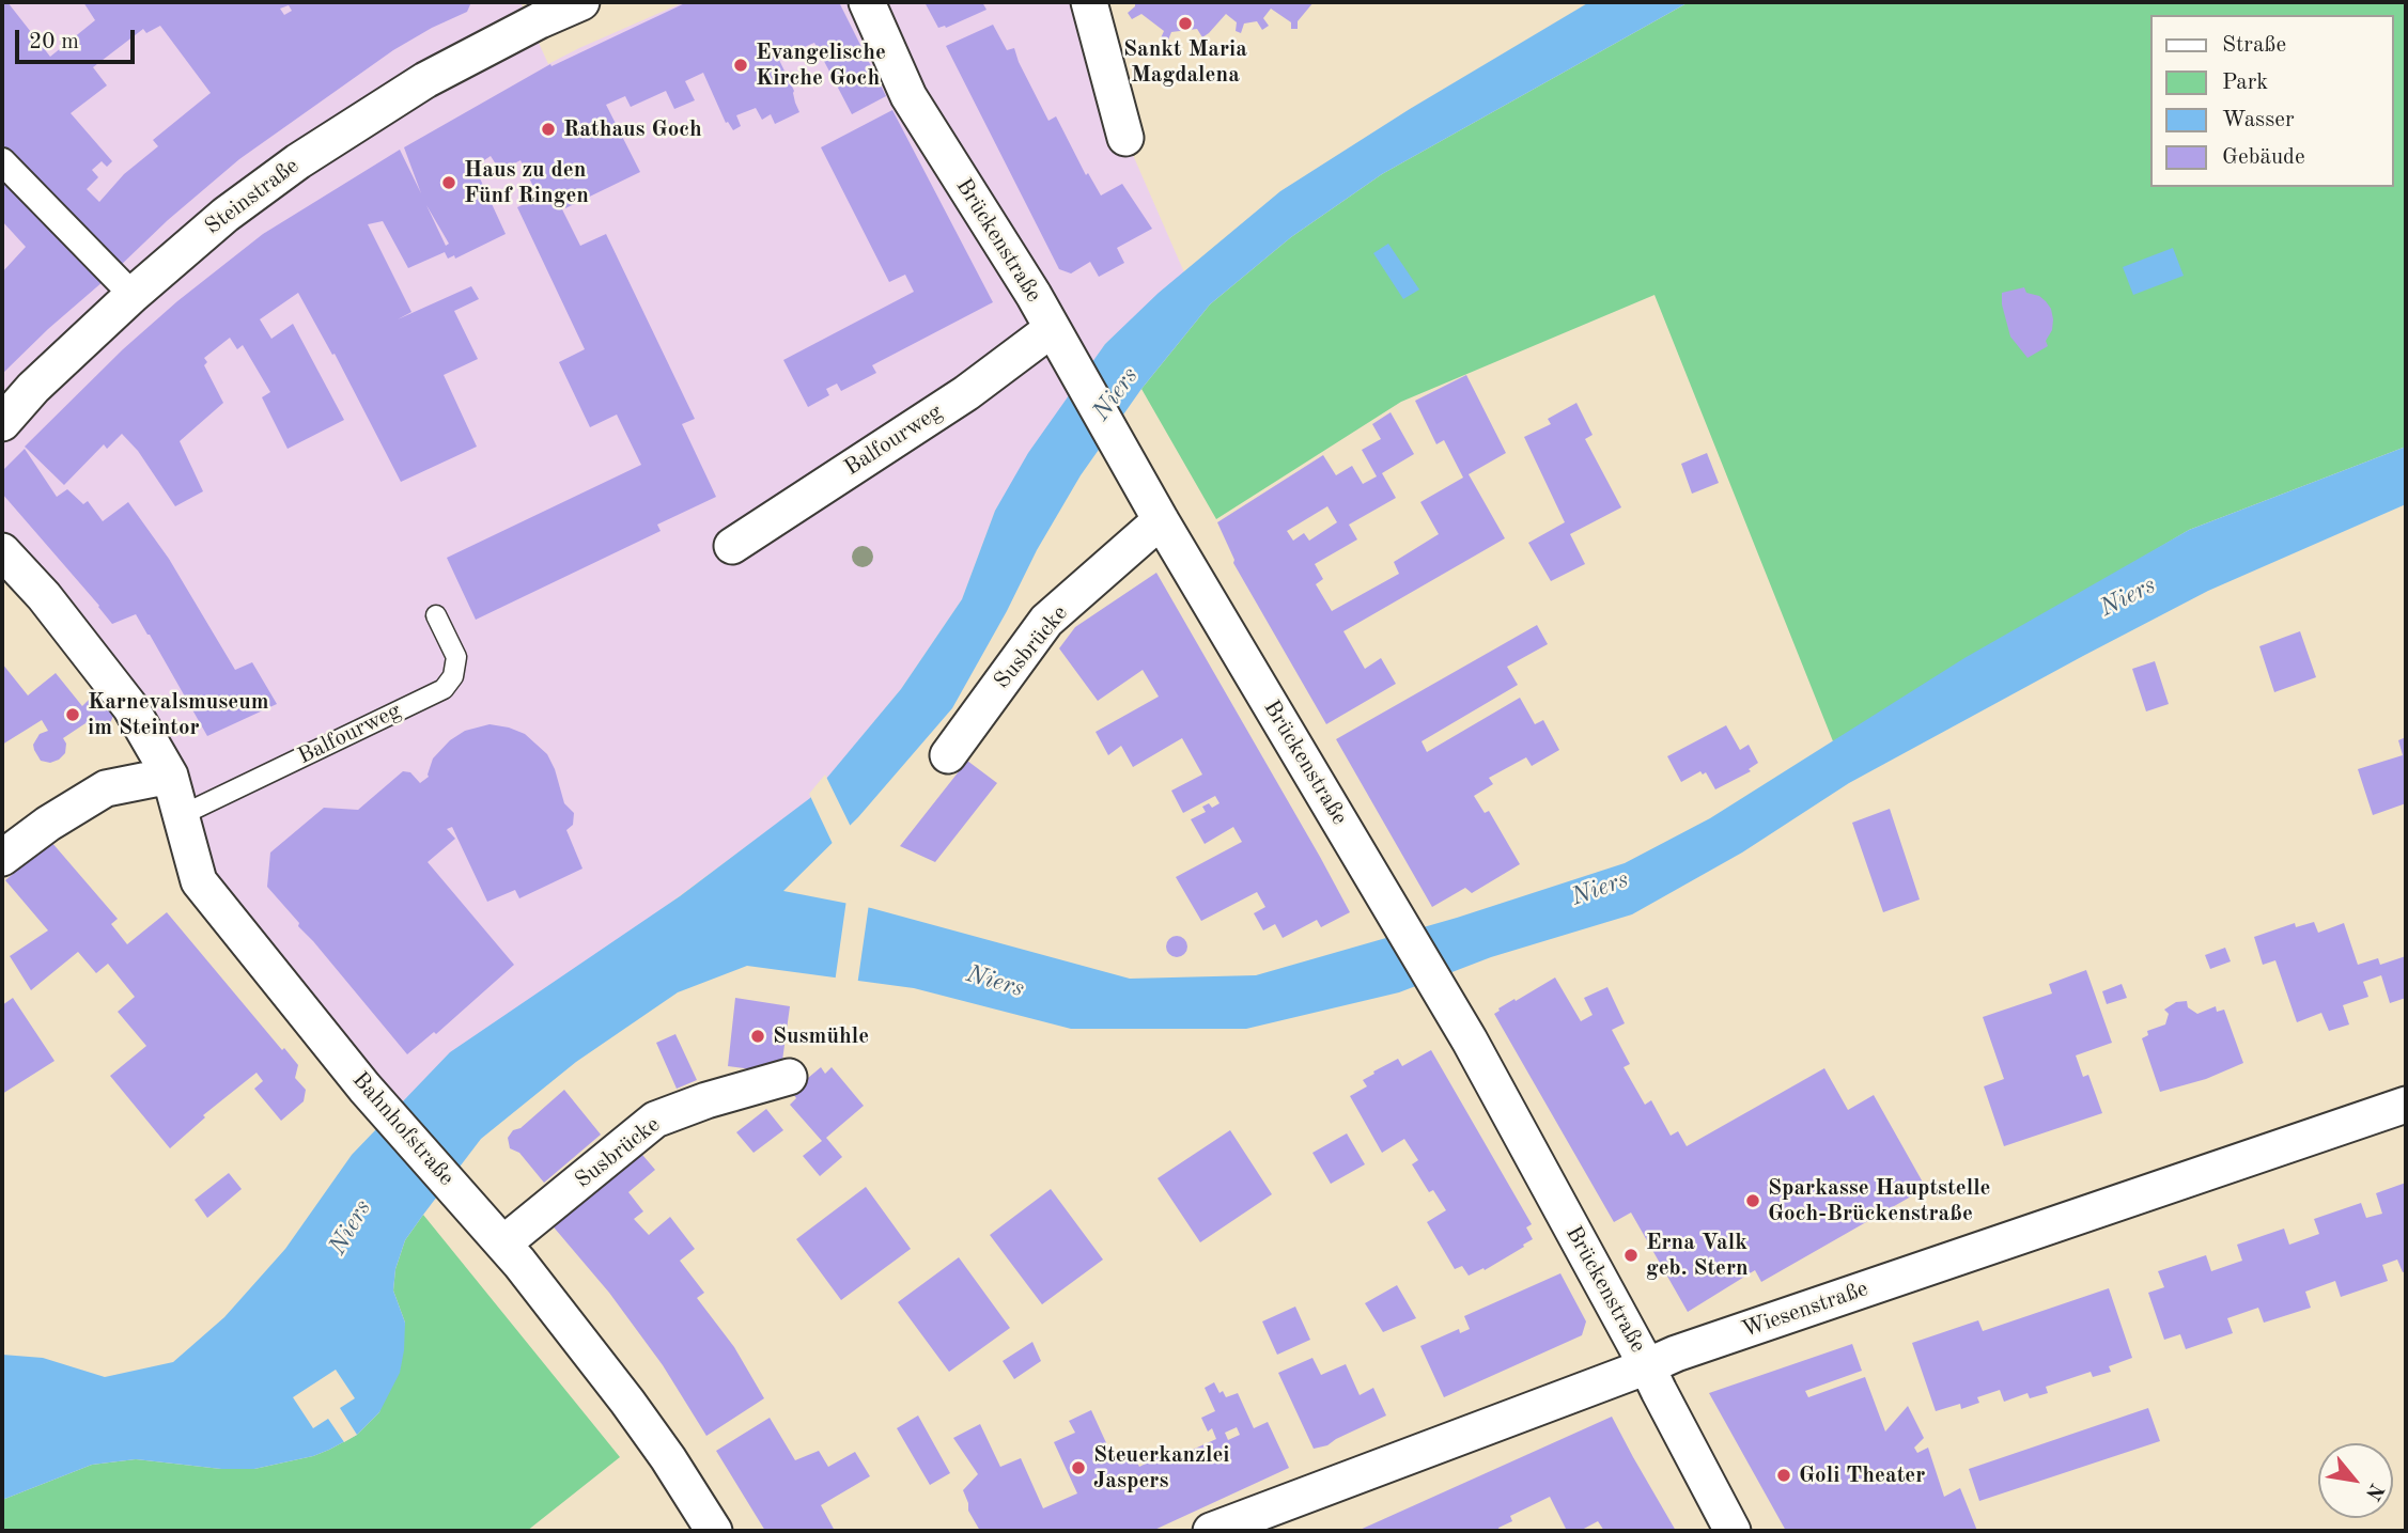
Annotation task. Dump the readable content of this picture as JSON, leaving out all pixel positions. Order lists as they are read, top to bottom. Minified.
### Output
{"streets":{"street":["Steinstraße","Brückenstraße","Balfourweg","Susbrücke","Bahnhofstraße","Wiesenstraße"]},"crossings":[["Brückenstraße","Balfourweg"],["Brückenstraße","Susbrücke"],["Brückenstraße","Wiesenstraße"],["Balfourweg","Bahnhofstraße"],["Susbrücke","Bahnhofstraße"]],"water":["Niers"],"places":["Sankt Maria Magdalena","Evangelische Kirche Goch","Rathaus Goch","Haus zu den Fünf Ringen","Karnevalsmuseum im Steintor","Susmühle","Sparkasse Hauptstelle Goch-Brückenstraße","Erna Valk geb. Stern","Steuerkanzlei Jaspers","Goli Theater"],"legend":["Straße","Park","Wasser","Gebäude"],"scale_bar":"20 m","north":"bottom right"}
